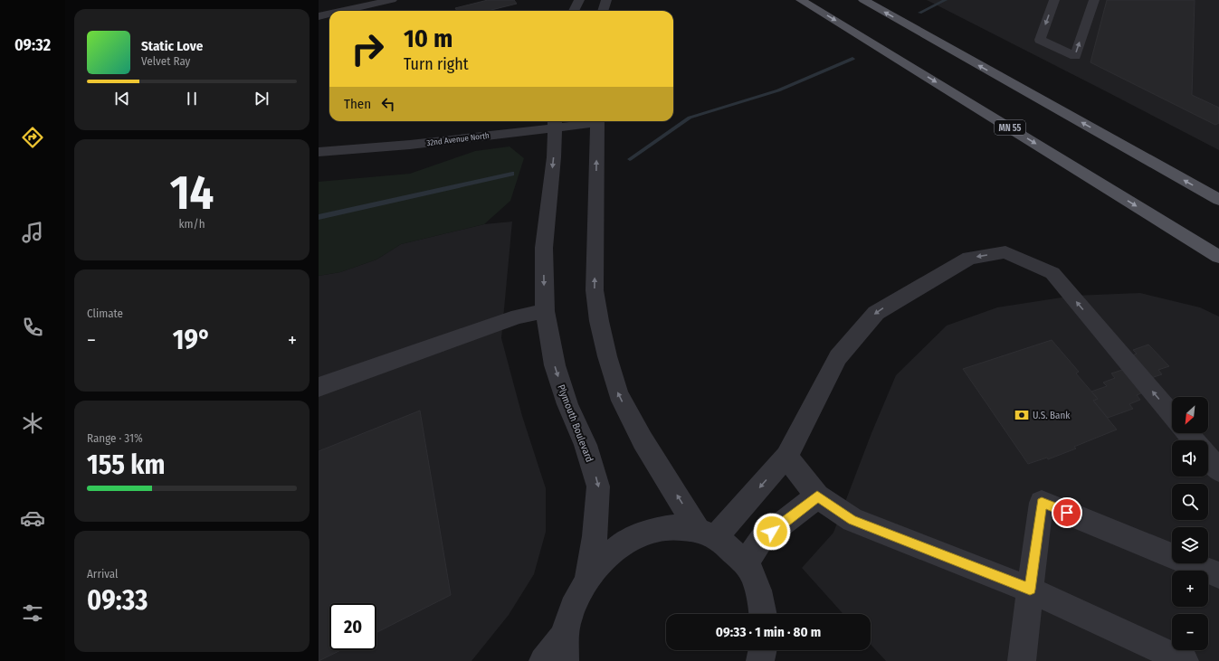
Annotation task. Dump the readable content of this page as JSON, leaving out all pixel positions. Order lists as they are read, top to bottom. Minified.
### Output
{"streets":{"main road":["MN 55"],"street":["32nd Avenue North","Plymouth Boulevard"]},"crossings":[["32nd Avenue North","Plymouth Boulevard"]],"places":{"bank":["U.S. Bank"]},"north":"bottom left","page":{"tabs":"09:32","turn":["10 m","Turn right"],"song":["Static Love","Velvet Ray"],"then":"Then","tile":[["14","km/h"],"Climate",["Range · 31%","155 km"],["Arrival","09:33"]],"heat":["−","19°","+"],"map_buttons":["+","−"],"limit":"20","trip":"09:33 · 1 min · 80 m"}}
